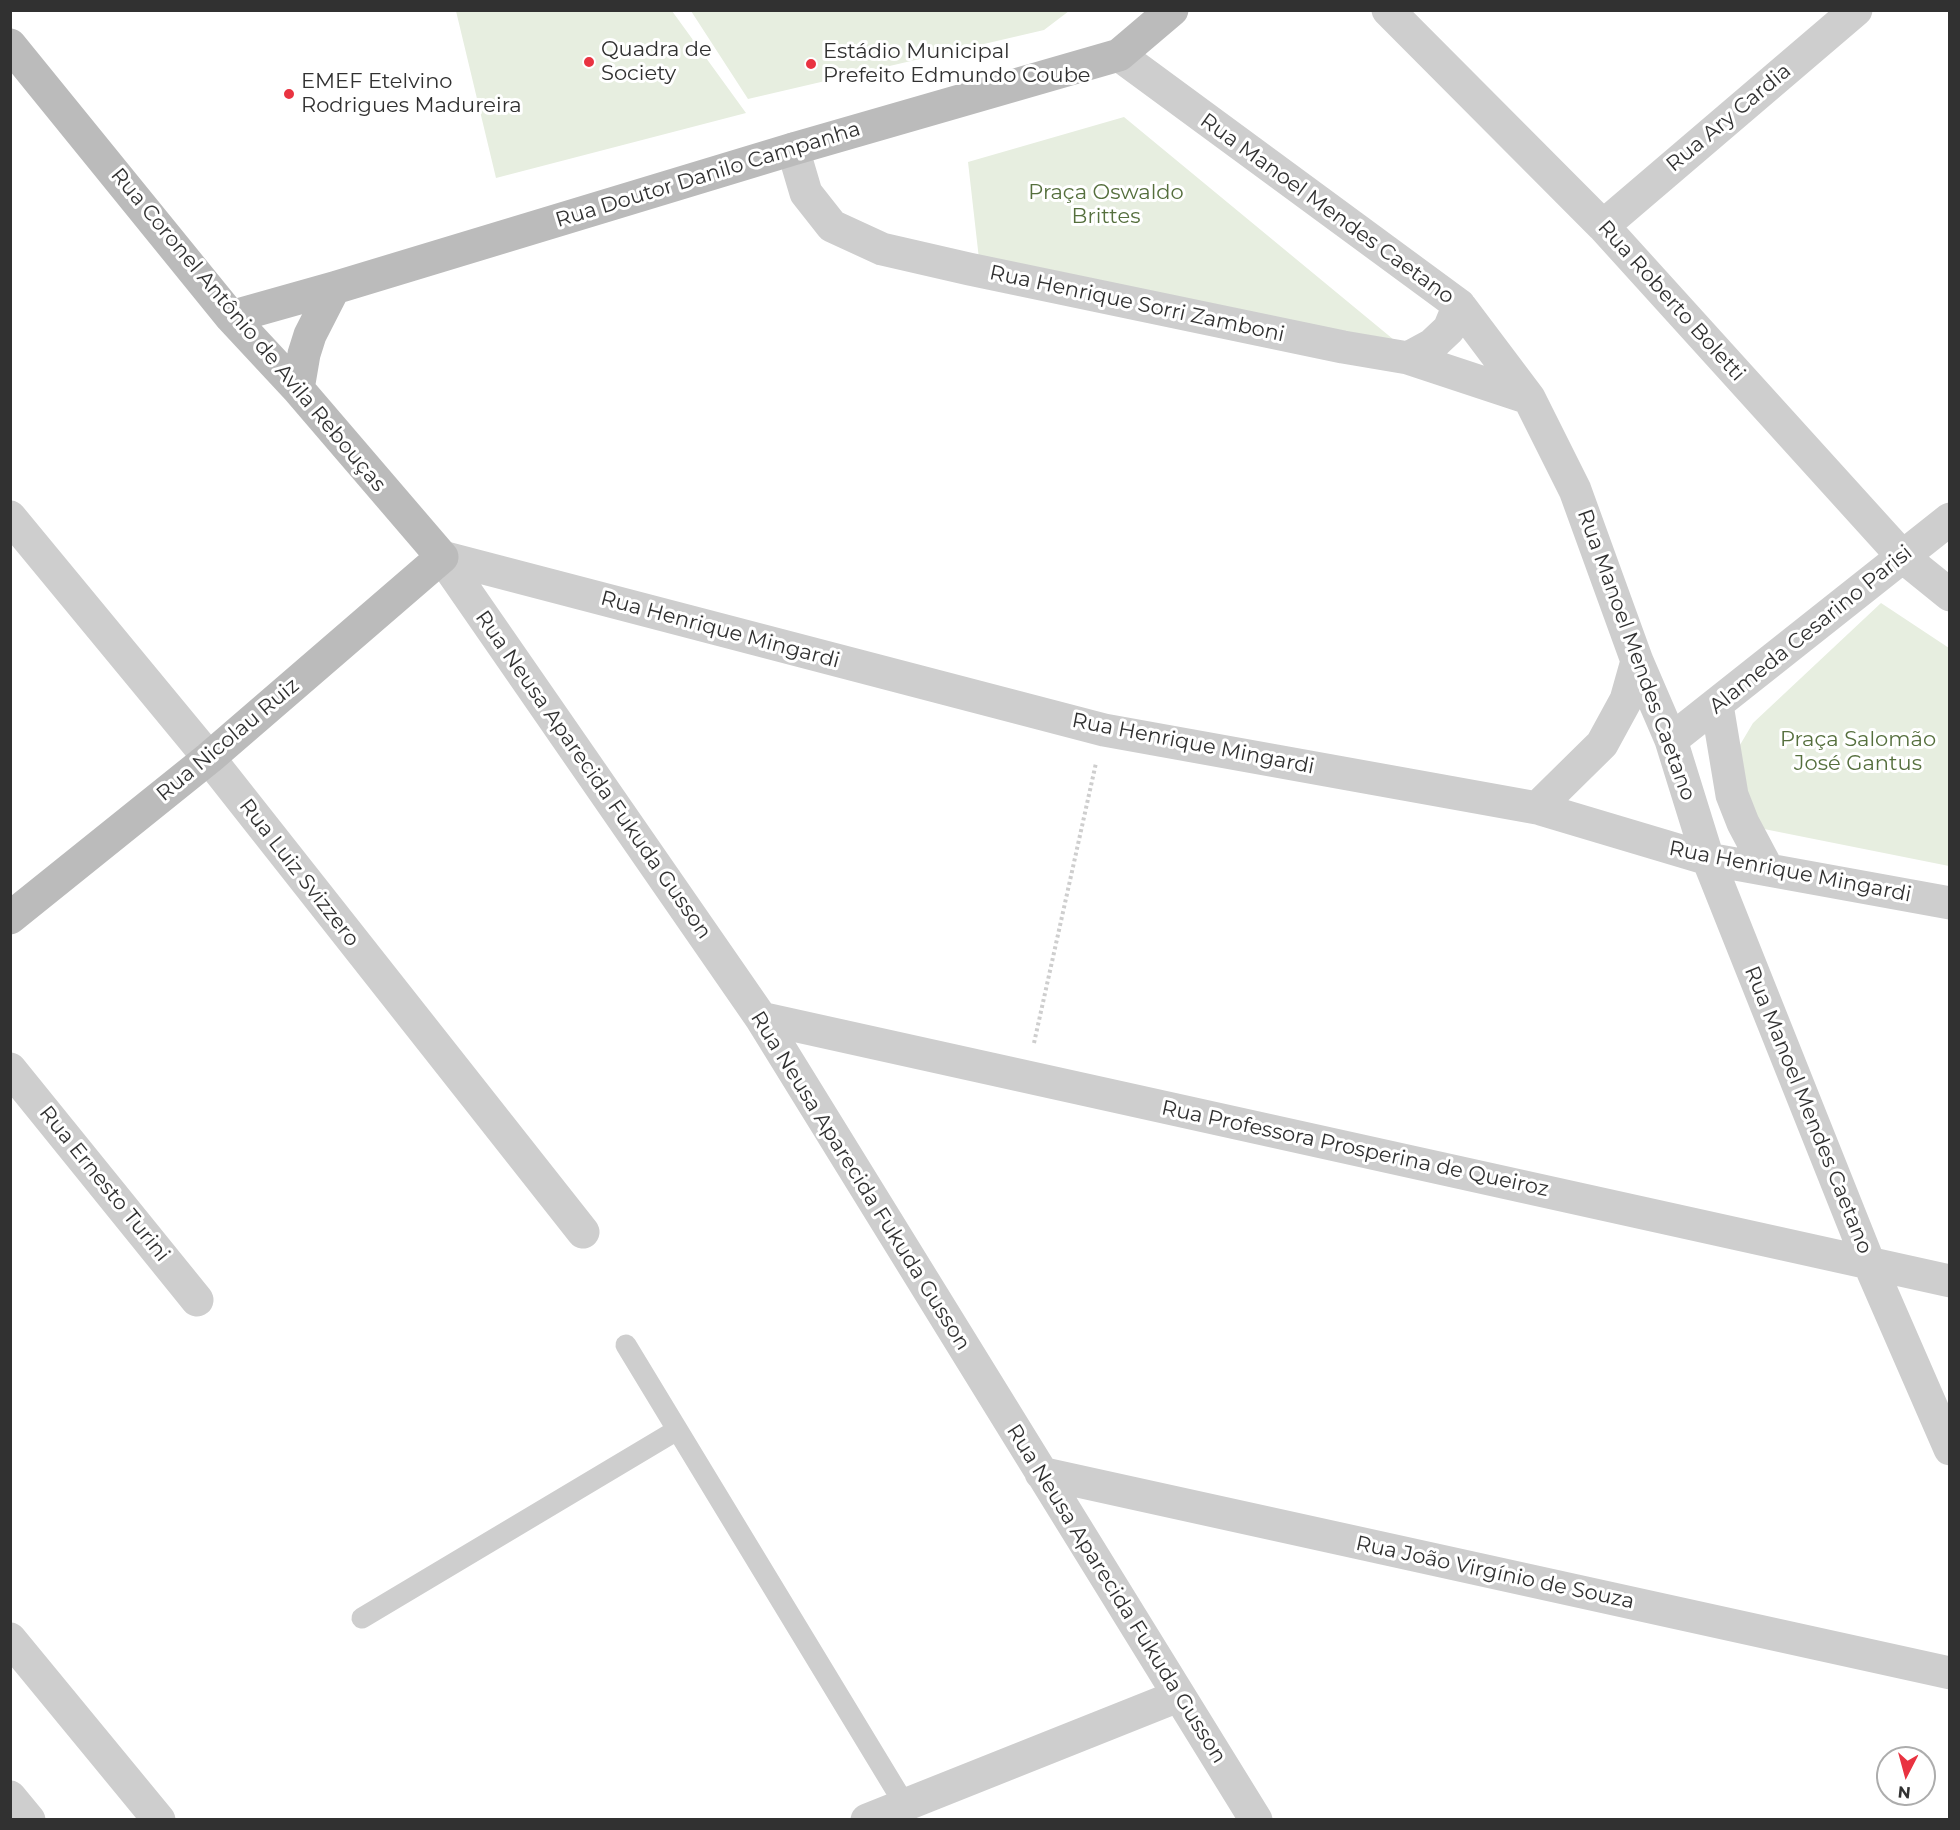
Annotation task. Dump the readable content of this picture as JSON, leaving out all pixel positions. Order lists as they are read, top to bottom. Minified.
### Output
{"streets":{"street":["Rua Ary Cardia","Rua Doutor Danilo Campanha","Rua Manoel Mendes Caetano","Rua Roberto Boletti","Rua Henrique Sorri Zamboni","Rua Coronel Antônio de Avila Rebouças","Rua Henrique Mingardi","Alameda Cesarino Parisi","Rua Nicolau Ruiz","Rua Neusa Aparecida Fukuda Gusson","Rua Luiz Svizzero","Rua Professora Prosperina de Queiroz","Rua Ernesto Turini","Rua João Virgínio de Souza"]},"crossings":[["Rua Ary Cardia","Rua Roberto Boletti"],["Rua Doutor Danilo Campanha","Rua Manoel Mendes Caetano"],["Rua Doutor Danilo Campanha","Rua Henrique Sorri Zamboni"],["Rua Doutor Danilo Campanha","Rua Coronel Antônio de Avila Rebouças"],["Rua Manoel Mendes Caetano","Rua Henrique Sorri Zamboni"],["Rua Manoel Mendes Caetano","Rua Henrique Mingardi"],["Rua Manoel Mendes Caetano","Alameda Cesarino Parisi"],["Rua Manoel Mendes Caetano","Rua Professora Prosperina de Queiroz"],["Rua Roberto Boletti","Alameda Cesarino Parisi"],["Rua Coronel Antônio de Avila Rebouças","Rua Henrique Mingardi"],["Rua Coronel Antônio de Avila Rebouças","Rua Nicolau Ruiz"],["Rua Coronel Antônio de Avila Rebouças","Rua Neusa Aparecida Fukuda Gusson"],["Rua Henrique Mingardi","Rua Nicolau Ruiz"],["Rua Henrique Mingardi","Rua Neusa Aparecida Fukuda Gusson"],["Rua Nicolau Ruiz","Rua Neusa Aparecida Fukuda Gusson"],["Rua Nicolau Ruiz","Rua Luiz Svizzero"],["Rua Neusa Aparecida Fukuda Gusson","Rua Professora Prosperina de Queiroz"],["Rua Neusa Aparecida Fukuda Gusson","Rua João Virgínio de Souza"]],"parks":["Praça Oswaldo Brittes","Praça Salomão José Gantus"],"places":["Quadra de Society","Estádio Municipal Prefeito Edmundo Coube","EMEF Etelvino Rodrigues Madureira"],"north":"bottom"}
